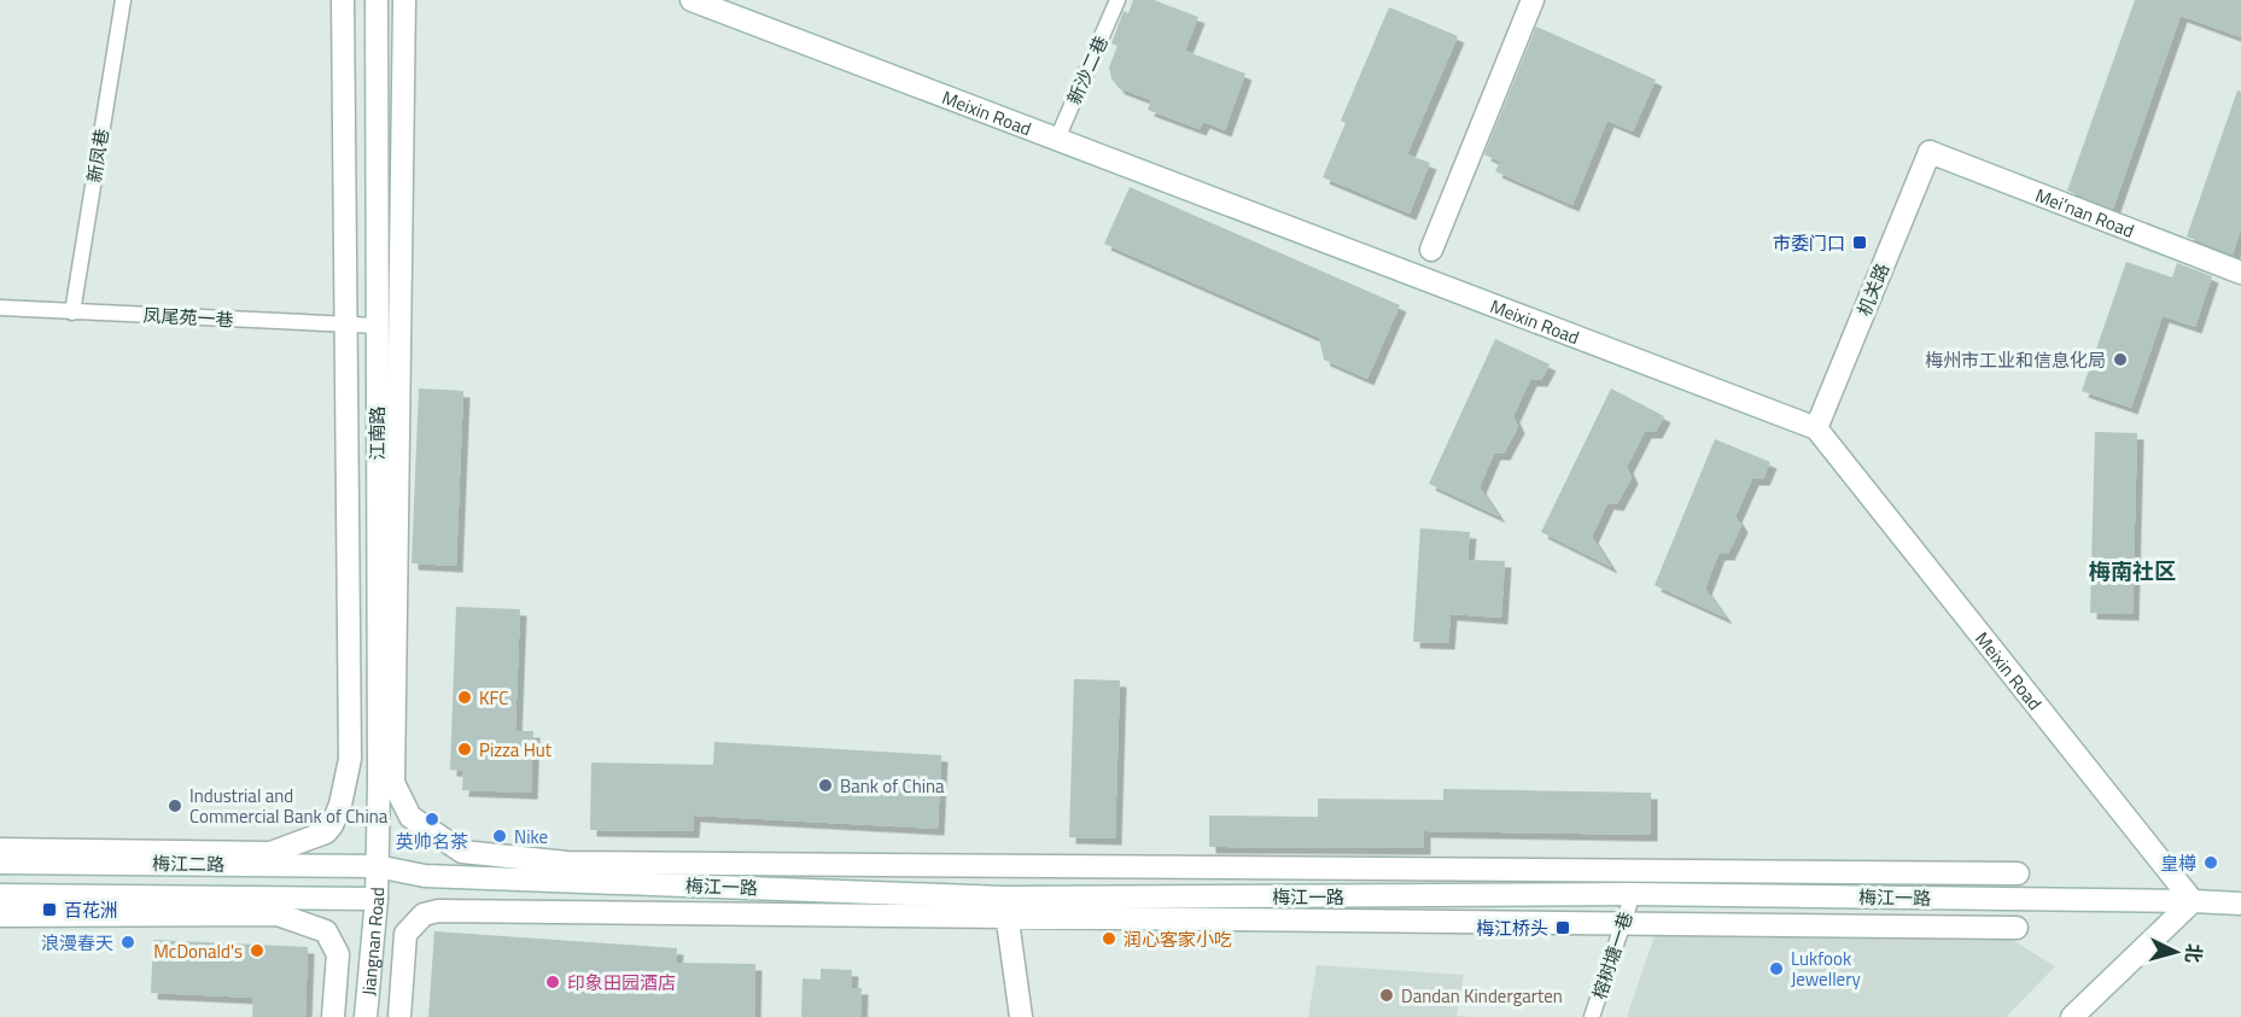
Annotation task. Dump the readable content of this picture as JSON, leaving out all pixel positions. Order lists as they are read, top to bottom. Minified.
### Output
{"streets":{"street":["Meixin Road","Mei’nan Road","机关路","江南路","梅江二路","梅江一路","Jiangnan Road"],"lane":["新沙二巷","新凤巷","凤尾苑一巷","榕树塘一巷"]},"crossings":[["新沙二巷","Meixin Road"],["Meixin Road","机关路"],["Meixin Road","梅江一路"],["新凤巷","凤尾苑一巷"],["Mei’nan Road","机关路"],["凤尾苑一巷","江南路"],["江南路","梅江二路"],["江南路","梅江一路"],["江南路","Jiangnan Road"],["梅江二路","梅江一路"],["梅江二路","Jiangnan Road"],["梅江一路","Jiangnan Road"],["梅江一路","榕树塘一巷"]],"districts":["梅南社区"],"places":{"transit":["市委门口","百花洲","梅江桥头"],"other":["梅州市工业和信息化局","KFC","Pizza Hut","Bank of China","Industrial and Commercial Bank of China","英帅名茶","Nike","皇樽","润心客家小吃","浪漫春天","McDonald's","Lukfook Jewellery","印象田园酒店","Dandan Kindergarten"]},"north":"right"}
